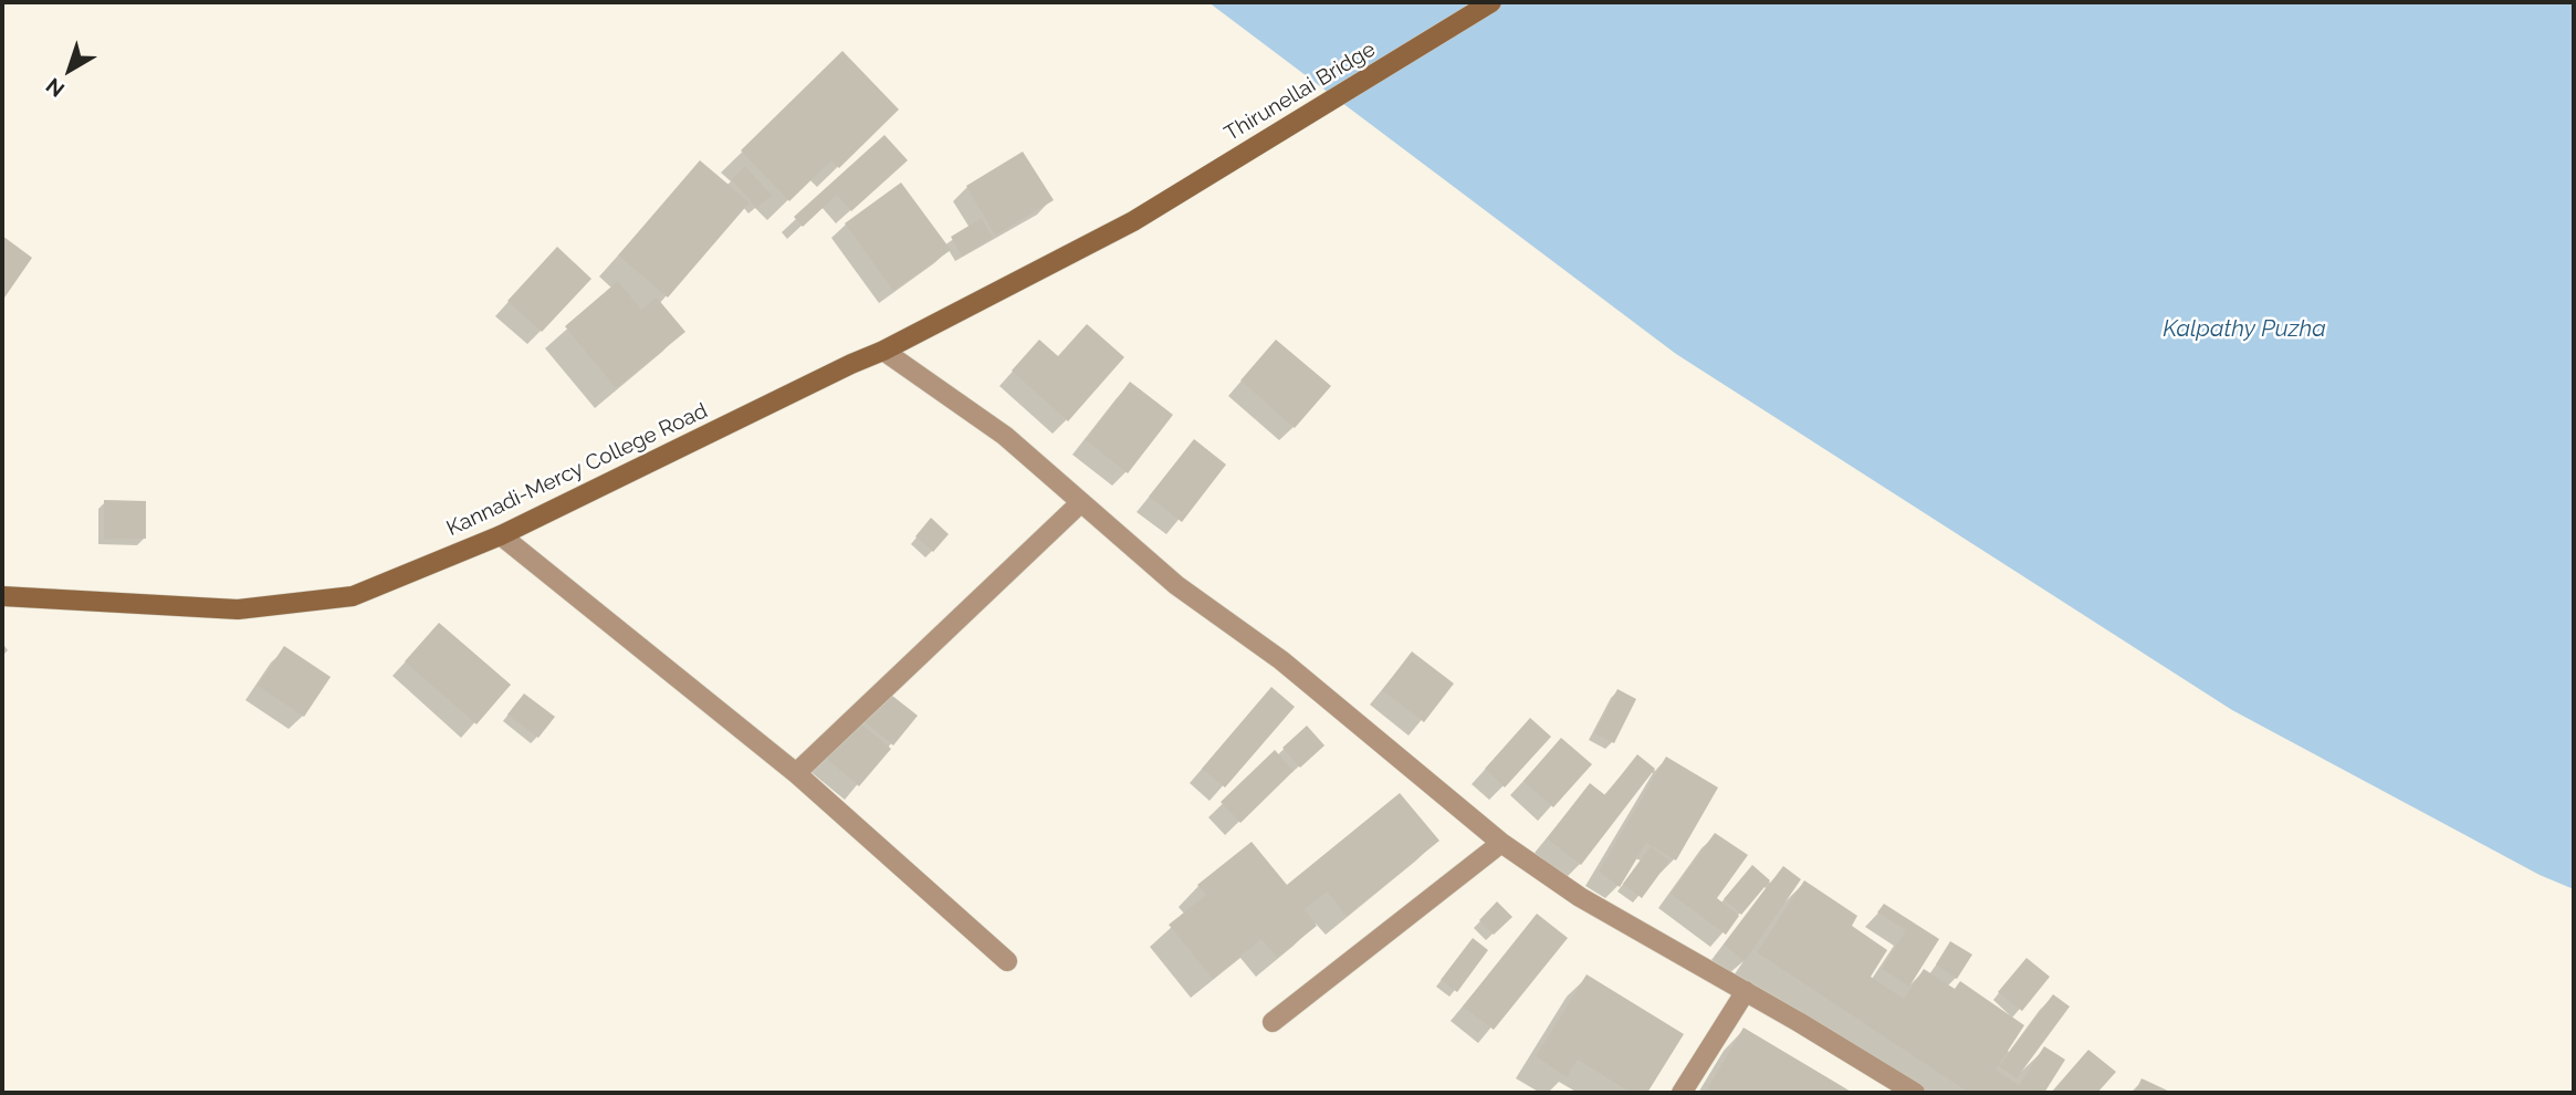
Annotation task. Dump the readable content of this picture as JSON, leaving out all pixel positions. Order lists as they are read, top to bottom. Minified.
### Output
{"streets":{"main road":["Thirunellai Bridge","Kannadi-Mercy College Road"]},"crossings":[["Thirunellai Bridge","Kannadi-Mercy College Road"]],"water":["Kalpathy Puzha"],"north":"bottom left"}
